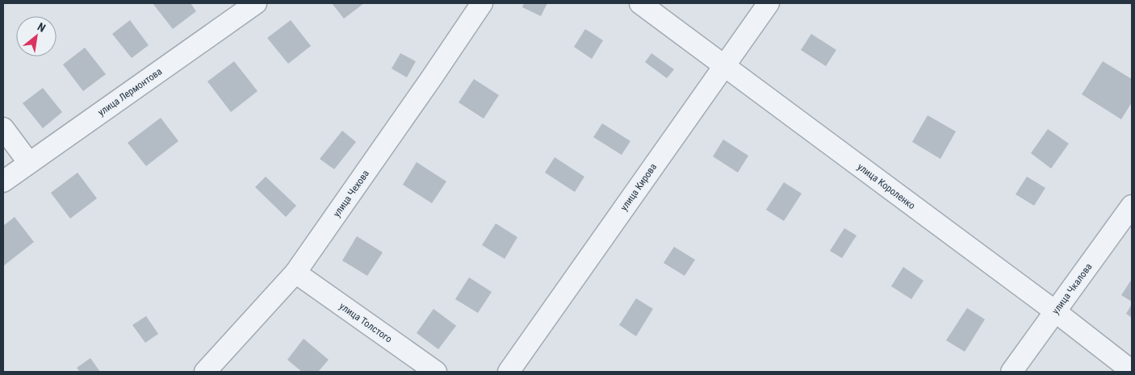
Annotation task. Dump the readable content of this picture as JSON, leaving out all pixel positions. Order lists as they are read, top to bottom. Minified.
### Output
{"streets":{"street":["улица Лермонтова","улица Короленко","улица Кирова","улица Чехова","улица Чкалова","улица Толстого"]},"crossings":[["улица Короленко","улица Кирова"],["улица Короленко","улица Чкалова"],["улица Чехова","улица Толстого"]],"north":"top right"}
